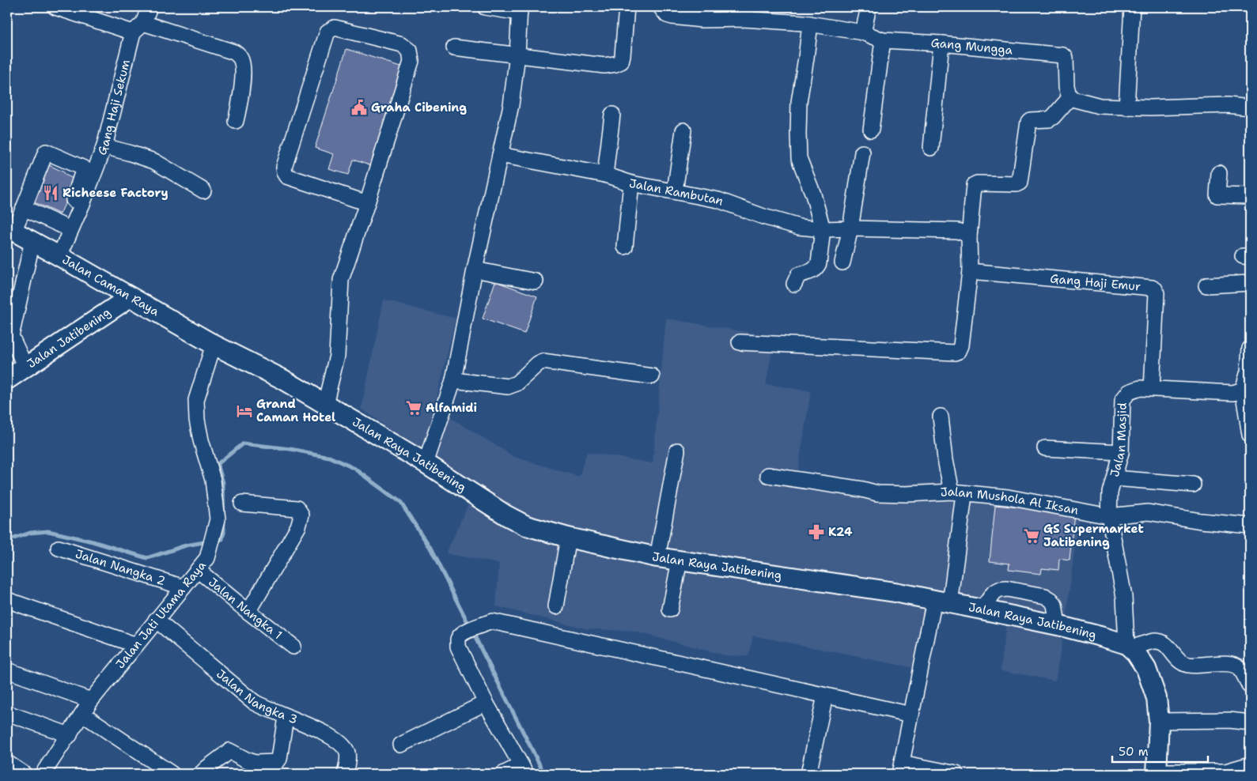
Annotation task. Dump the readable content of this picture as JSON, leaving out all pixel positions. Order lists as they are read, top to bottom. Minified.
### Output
{"streets":{"main road":["Jalan Caman Raya","Jalan Jatibening","Jalan Raya Jatibening"],"street":["Gang Mungga","Gang Haji Sekum","Jalan Rambutan","Gang Haji Emur","Jalan Masjid","Jalan Mushola Al Iksan","Jalan Nangka 2","Jalan Nangka 1","Jalan Jati Utama Raya","Jalan Nangka 3"]},"crossings":[["Gang Haji Sekum","Jalan Caman Raya"],["Gang Haji Emur","Jalan Masjid"],["Jalan Caman Raya","Jalan Jatibening"],["Jalan Caman Raya","Jalan Raya Jatibening"],["Jalan Caman Raya","Jalan Jati Utama Raya"],["Jalan Masjid","Jalan Raya Jatibening"],["Jalan Masjid","Jalan Mushola Al Iksan"],["Jalan Raya Jatibening","Jalan Jati Utama Raya"],["Jalan Nangka 2","Jalan Jati Utama Raya"],["Jalan Nangka 1","Jalan Jati Utama Raya"],["Jalan Jati Utama Raya","Jalan Nangka 3"]],"places":{"public building":["Graha Cibening"],"restaurant":["Richeese Factory"],"supermarket":["Alfamidi","GS Supermarket Jatibening"],"hotel":["Grand Caman Hotel"],"pharmacy":["K24"]},"scale_bar":"50 m"}
